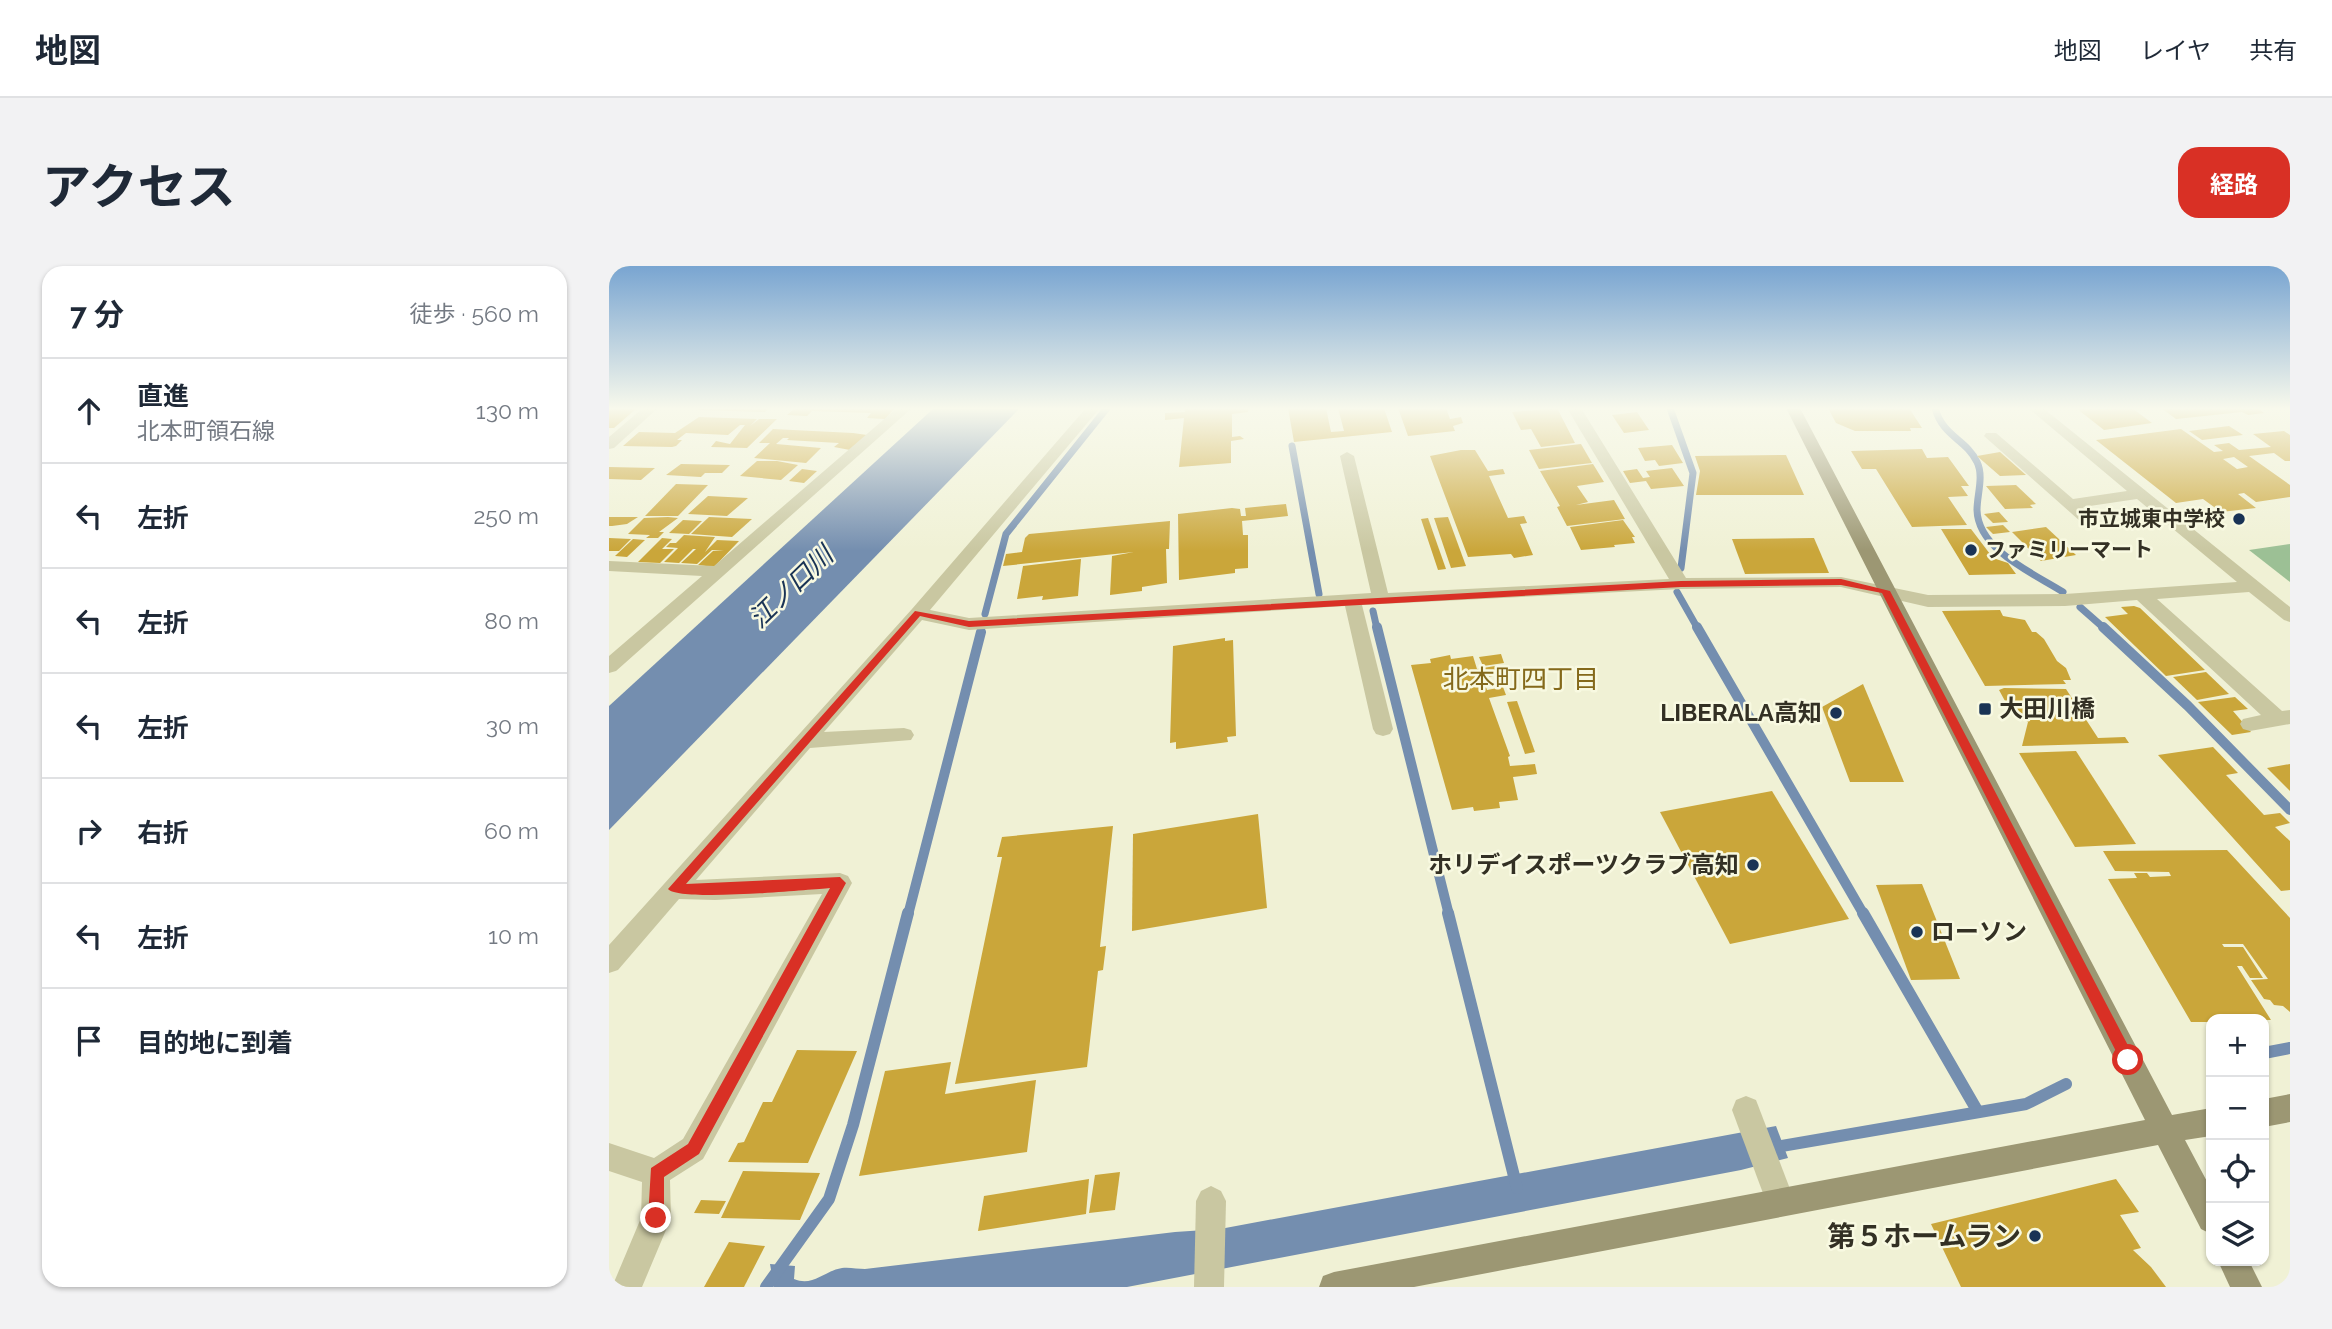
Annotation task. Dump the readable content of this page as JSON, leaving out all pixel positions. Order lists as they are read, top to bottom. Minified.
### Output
{"districts":["北本町四丁目"],"water":["江ノ口川"],"places":{"other":["市立城東中学校","ファミリーマート","LIBERALA高知","ホリデイスポーツクラブ高知","ローソン","第５ホームラン"],"transit":["大田川橋"]},"page":{"header":"地図","nav":["地図","レイヤ","共有"],"title":"アクセス","buttons":"経路","heading":["7 分","徒歩 · 560 m"],"list":[["直進","北本町領石線","130 m"],["左折","250 m"],["左折","80 m"],["左折","30 m"],["右折","60 m"],["左折","10 m"],"目的地に到着"],"map_buttons":["+","−"]}}
